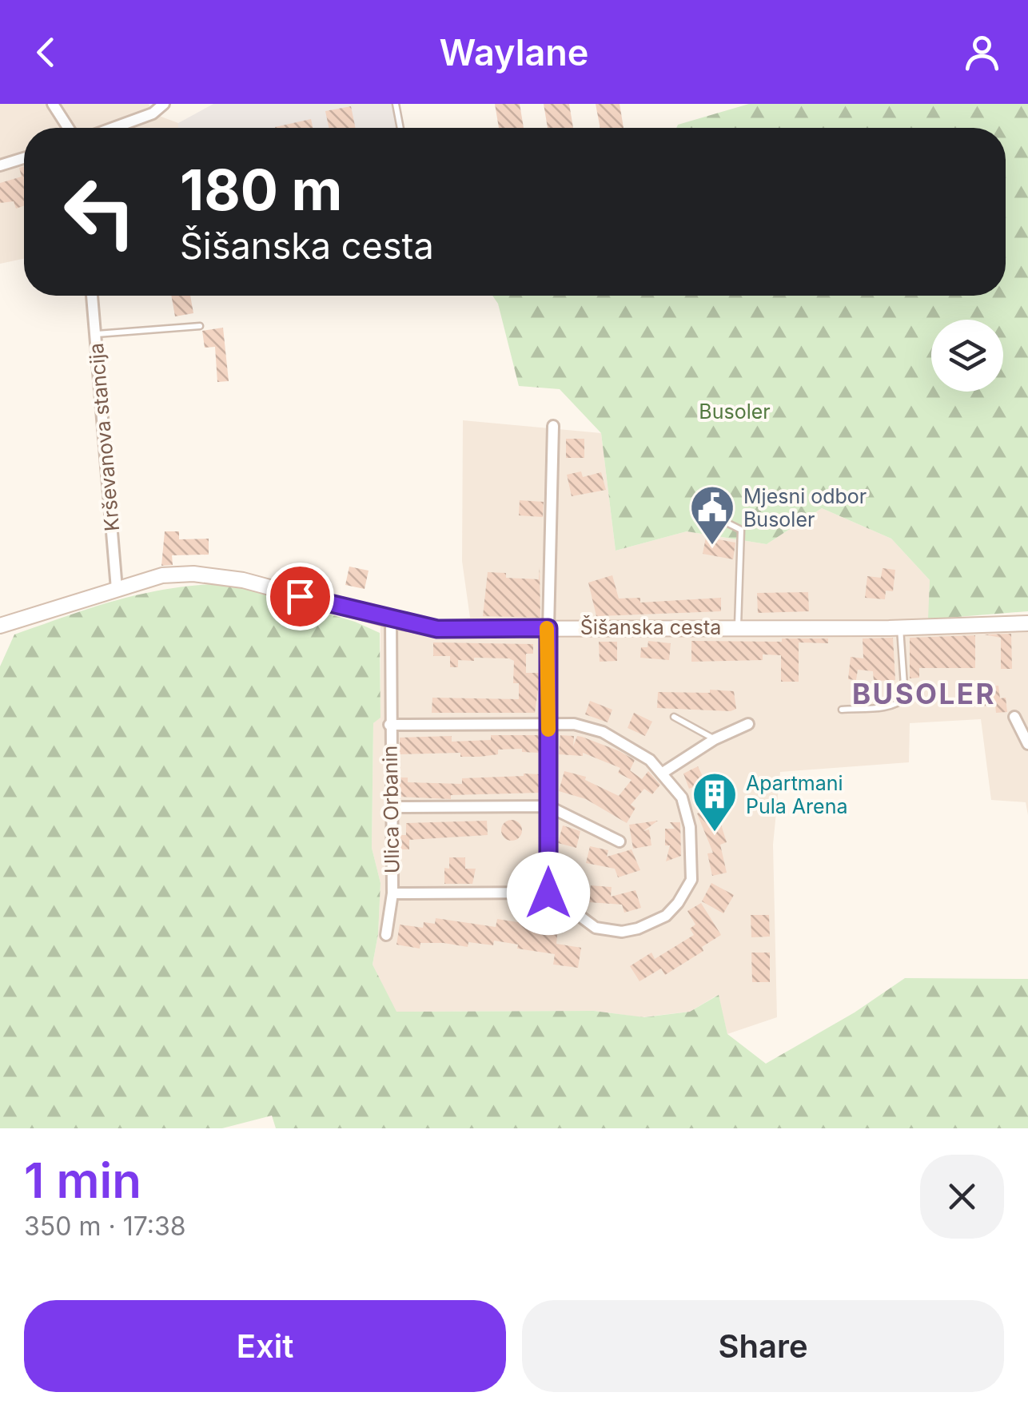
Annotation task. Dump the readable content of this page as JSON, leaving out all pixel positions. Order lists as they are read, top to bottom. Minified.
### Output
{"streets":{"main road":["Šišanska cesta"],"street":["Krševanova stancija","Ulica Orbanin"]},"crossings":[["Krševanova stancija","Šišanska cesta"],["Šišanska cesta","Ulica Orbanin"]],"districts":["BUSOLER"],"parks":["Busoler"],"places":{"public building":["Mjesni odbor Busoler"],"building":["Apartmani Pula Arena"]},"page":{"header":"Waylane","turn":["180 m","Šišanska cesta"],"heading":["1 min","350 m · 17:38"],"buttons":["Exit","Share"]}}
